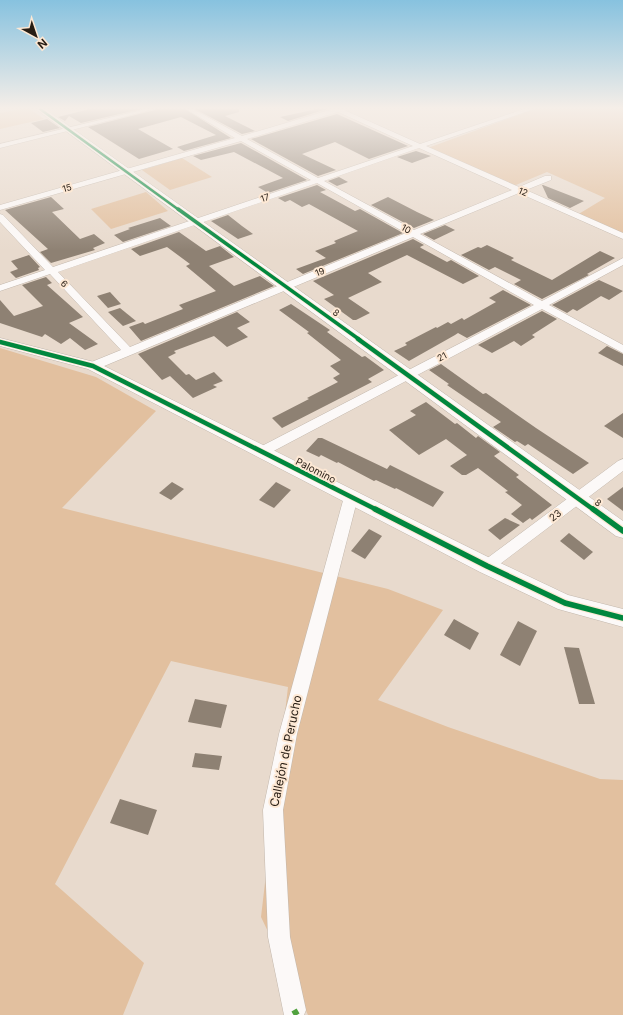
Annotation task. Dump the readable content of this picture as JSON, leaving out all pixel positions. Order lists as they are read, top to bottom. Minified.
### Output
{"streets":{"street":["15","12","17","10","19","6","8","21","Palomino","23","Callejón de Perucho"]},"crossings":[["15","8"],["12","19"],["17","10"],["17","6"],["17","8"],["10","19"],["10","21"],["19","6"],["19","8"],["19","Palomino"],["8","21"],["8","23"],["21","Palomino"],["Palomino","23"],["Palomino","Callejón de Perucho"]],"north":"bottom right"}
